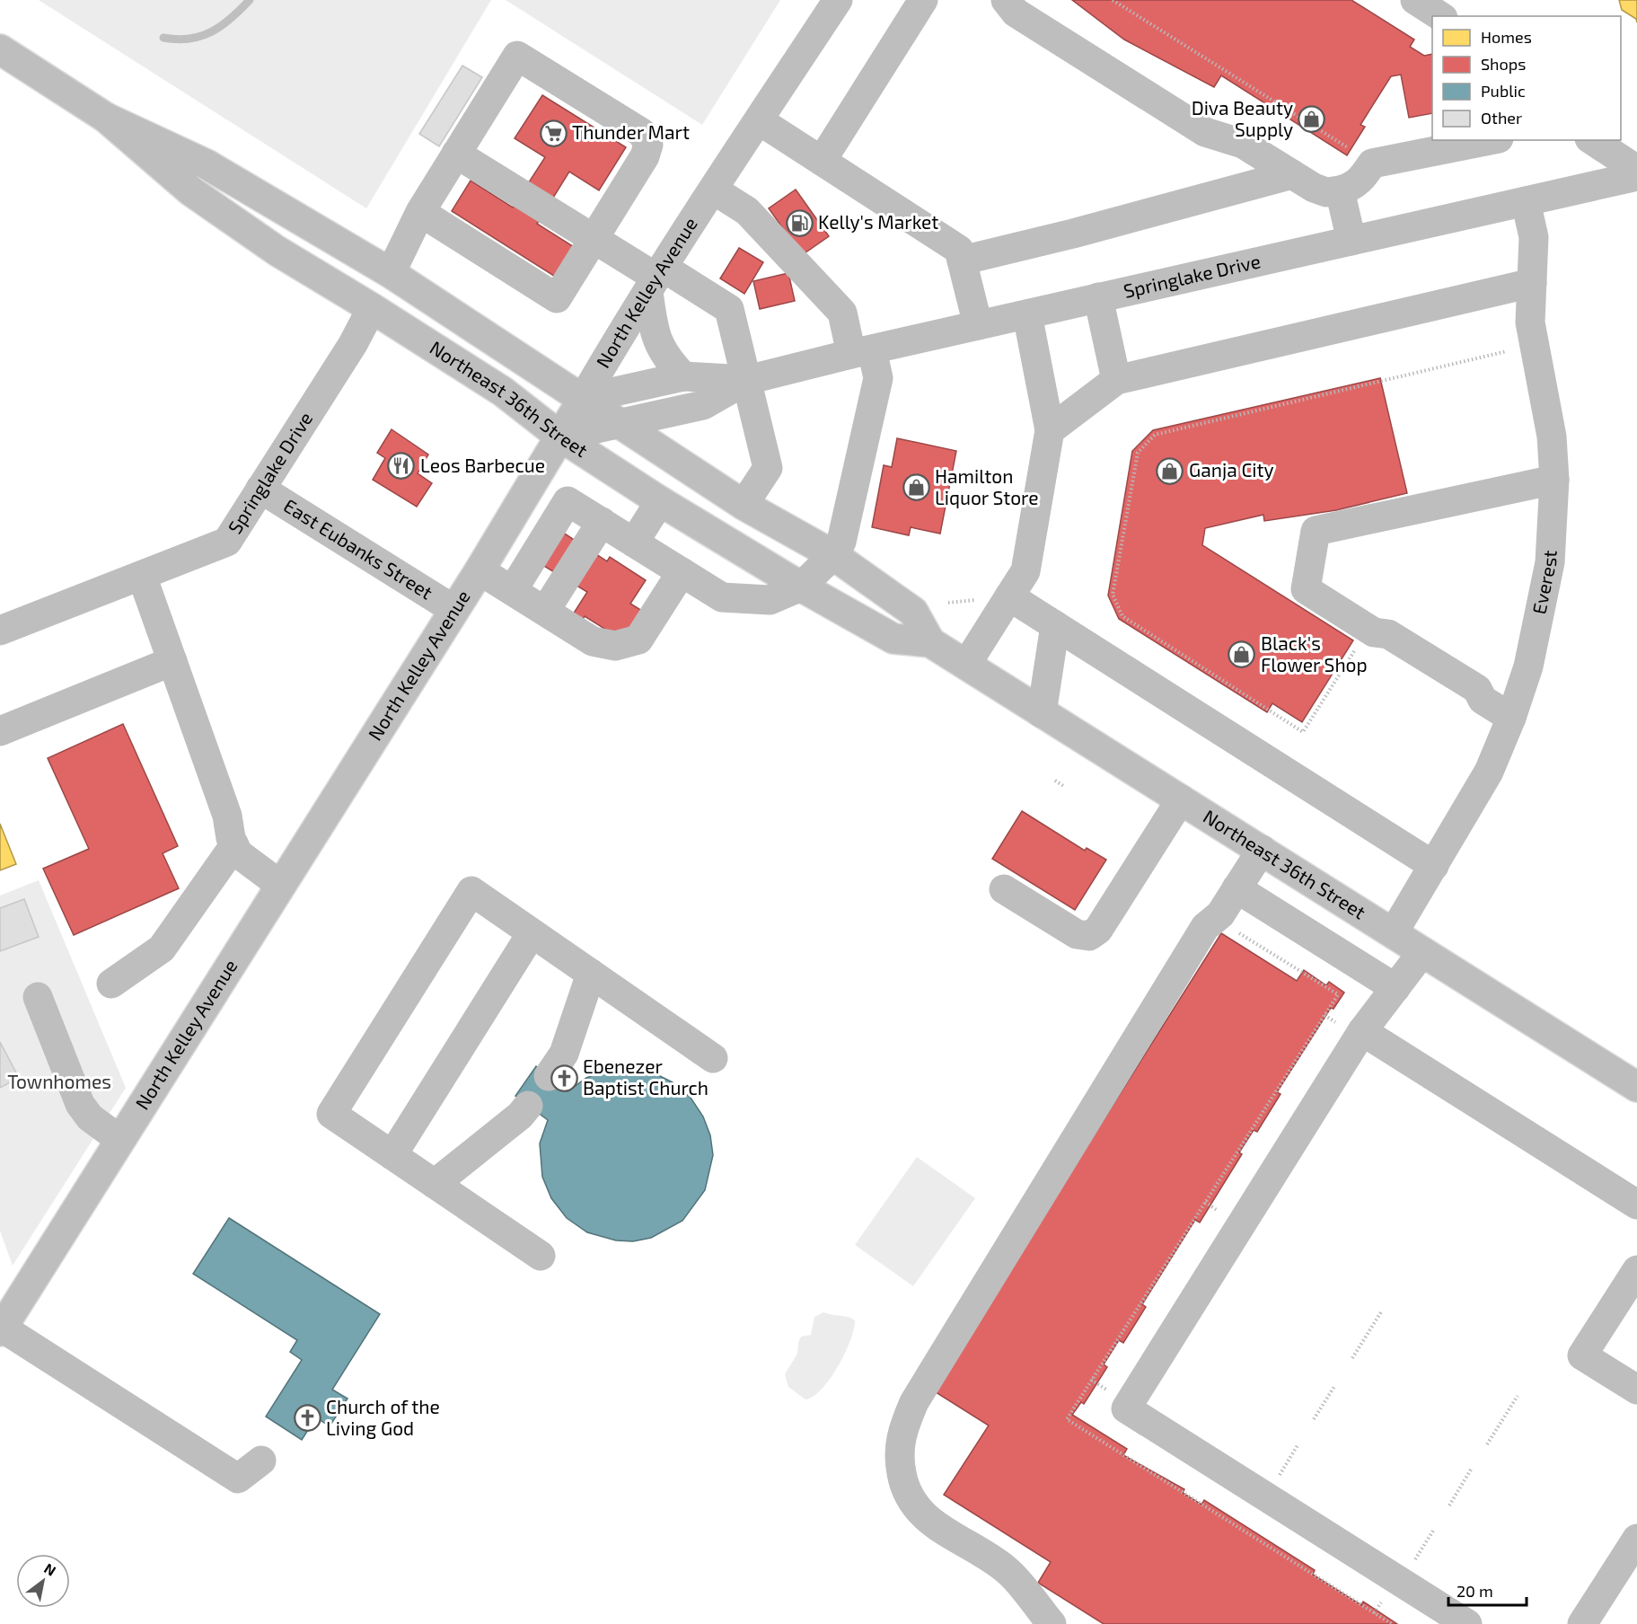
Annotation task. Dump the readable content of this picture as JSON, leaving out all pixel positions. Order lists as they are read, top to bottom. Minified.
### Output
{"streets":{"main road":["Springlake Drive","North Kelley Avenue","Northeast 36th Street","East Eubanks Street","Everest"]},"crossings":[["Springlake Drive","North Kelley Avenue"],["Springlake Drive","Northeast 36th Street"],["Springlake Drive","East Eubanks Street"],["Springlake Drive","Everest"],["North Kelley Avenue","Northeast 36th Street"],["North Kelley Avenue","East Eubanks Street"],["Northeast 36th Street","Everest"]],"parks":["Townhomes"],"places":{"shop":["Diva Beauty Supply","Ganja City","Hamilton Liquor Store","Black's Flower Shop"],"supermarket":["Thunder Mart"],"fuel station":["Kelly's Market"],"restaurant":["Leos Barbecue"],"church":["Ebenezer Baptist Church","Church of the Living God"]},"legend":["Homes","Shops","Public","Other"],"scale_bar":"20 m","north":"top right"}
